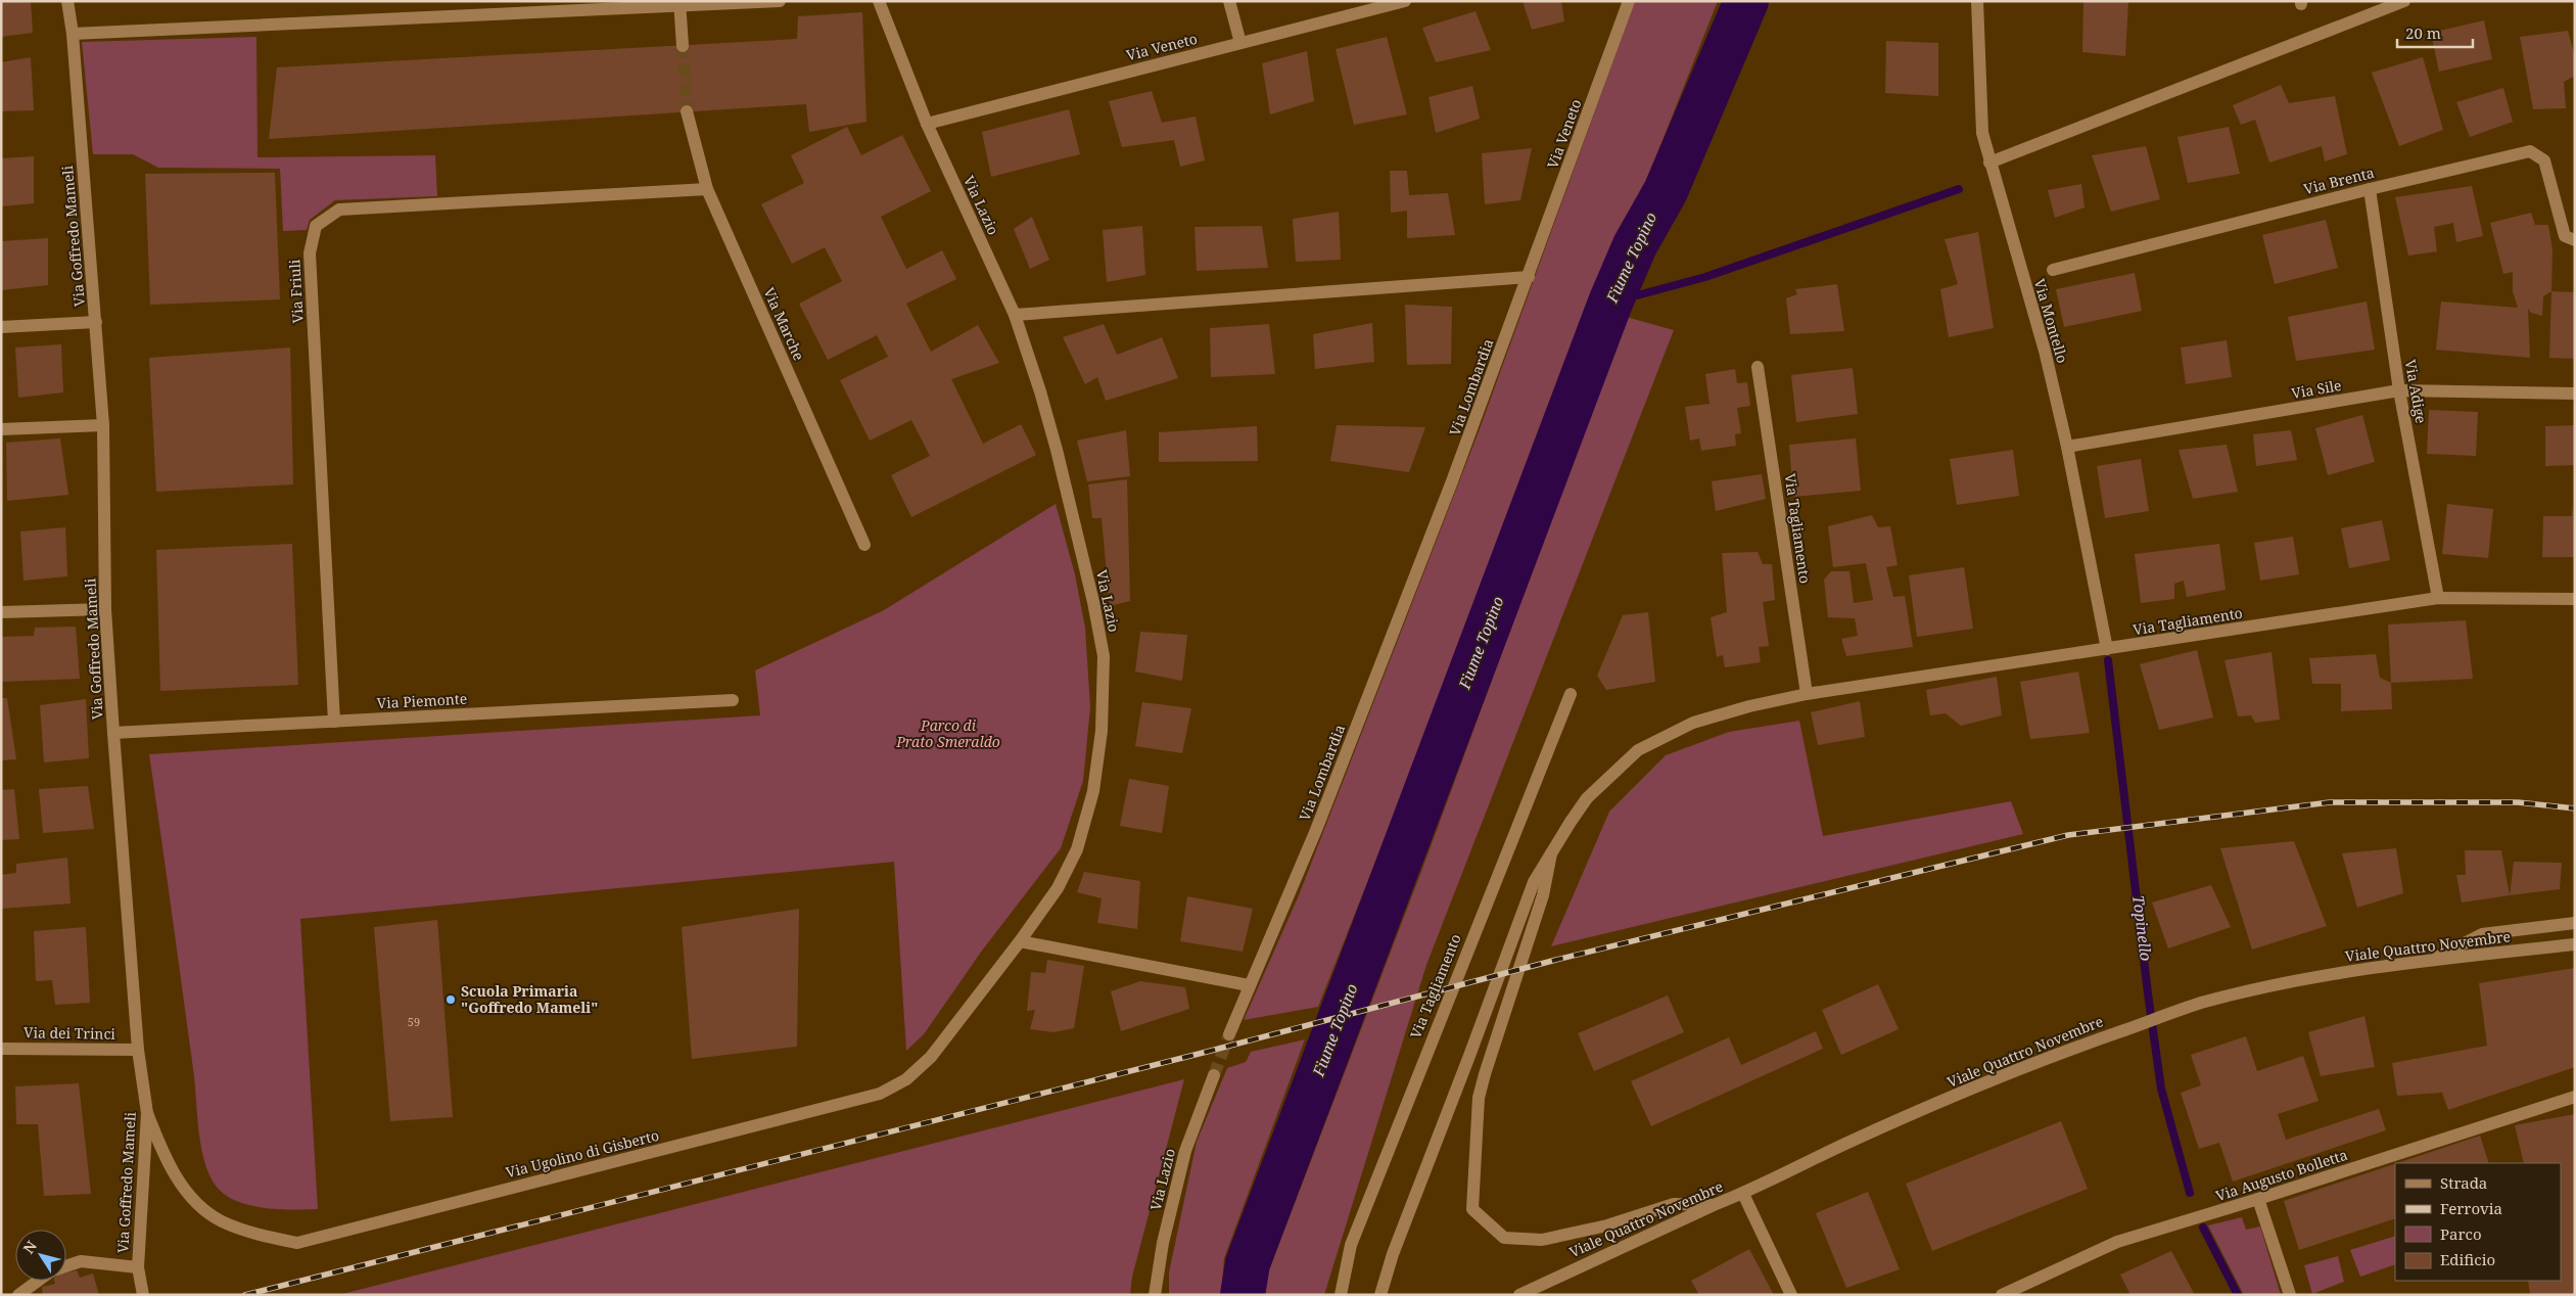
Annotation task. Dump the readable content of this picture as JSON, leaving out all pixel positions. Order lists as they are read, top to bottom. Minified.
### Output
{"streets":{"street":["Via Veneto","Via Brenta","Via Lazio","Via Goffredo Mameli","Via Friuli","Via Montello","Via Marche","Via Lombardia","Via Sile","Via Adige","Via Tagliamento","Via Piemonte","Viale Quattro Novembre","Via dei Trinci","Via Ugolino di Gisberto","Via Augusto Bolletta"]},"crossings":[["Via Veneto","Via Lazio"],["Via Veneto","Via Lombardia"],["Via Brenta","Via Adige"],["Via Lazio","Via Ugolino di Gisberto"],["Via Goffredo Mameli","Via Piemonte"],["Via Goffredo Mameli","Via dei Trinci"],["Via Goffredo Mameli","Via Ugolino di Gisberto"],["Via Friuli","Via Marche"],["Via Friuli","Via Piemonte"],["Via Montello","Via Sile"],["Via Montello","Via Tagliamento"],["Via Sile","Via Adige"],["Via Adige","Via Tagliamento"],["Via Tagliamento","Viale Quattro Novembre"]],"water":["Fiume Topino","Topinello"],"parks":["Parco di Prato Smeraldo"],"places":["Scuola Primaria \"Goffredo Mameli\""],"house_numbers":["59"],"legend":["Strada","Ferrovia","Parco","Edificio"],"scale_bar":"20 m","north":"top left"}
